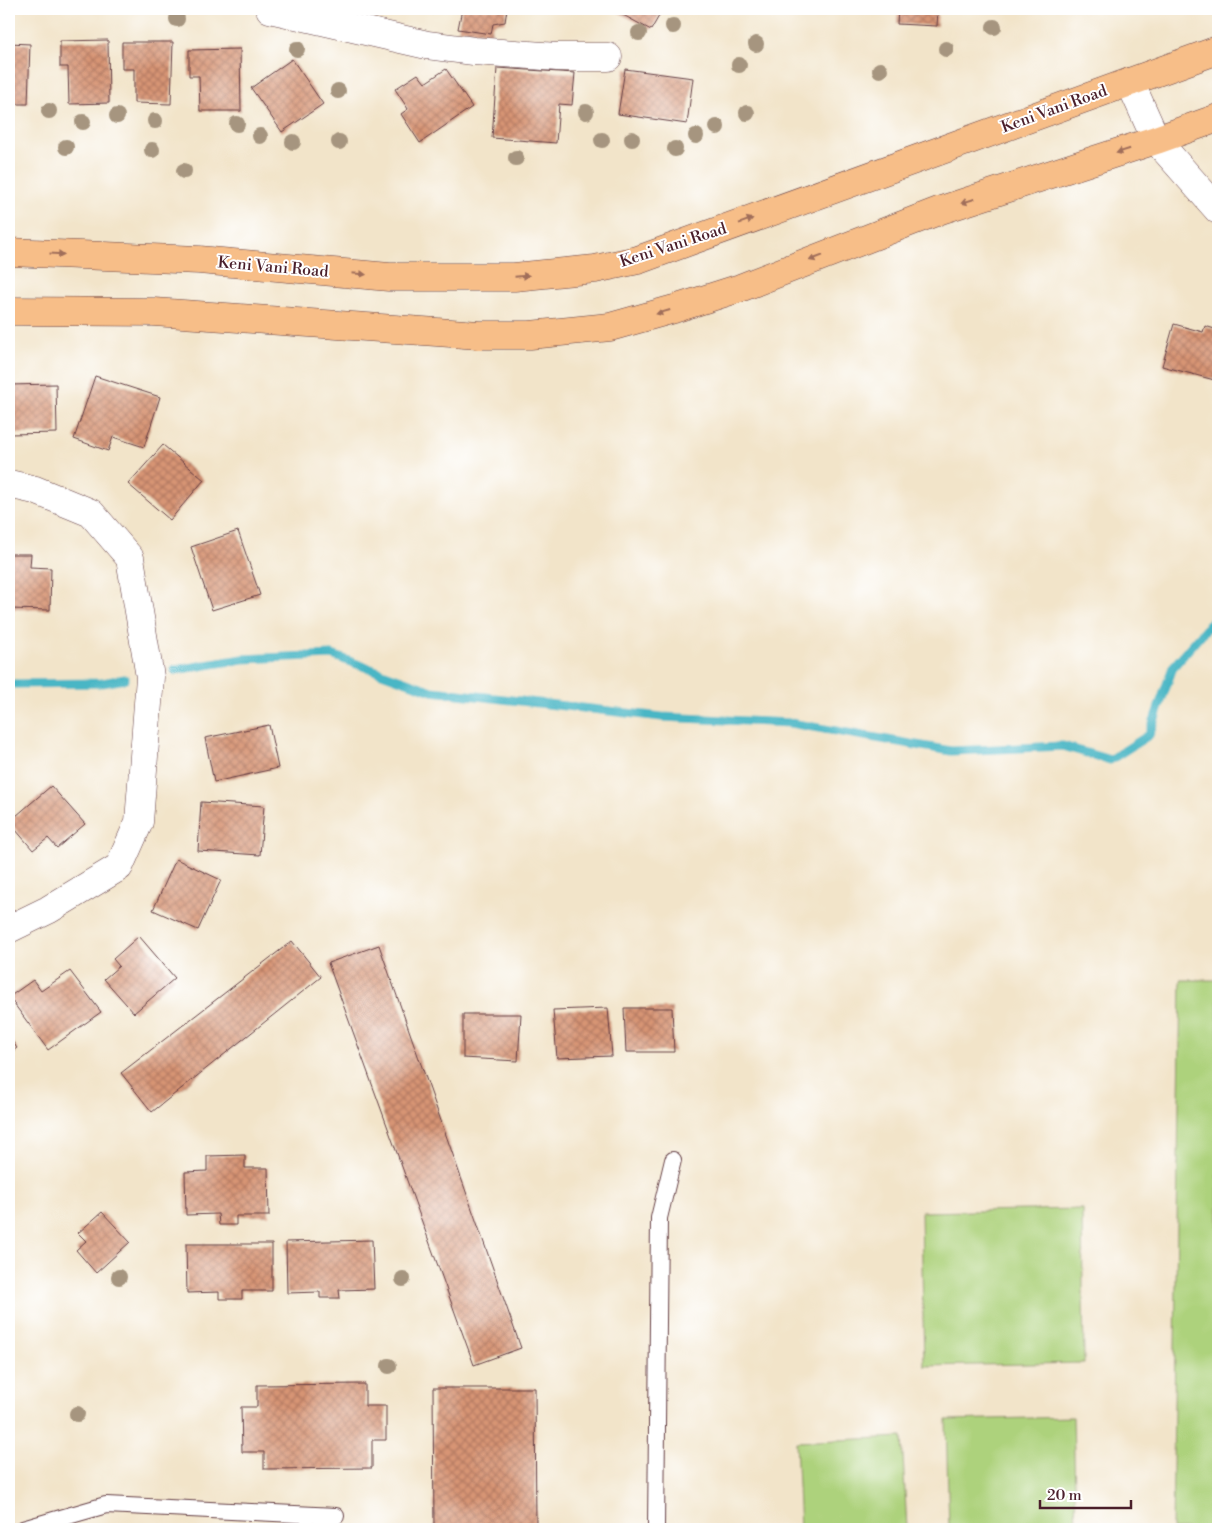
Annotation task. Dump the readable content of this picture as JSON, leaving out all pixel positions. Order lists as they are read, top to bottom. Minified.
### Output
{"streets":{"main road":["Keni Vani Road"]},"scale_bar":"20 m"}
